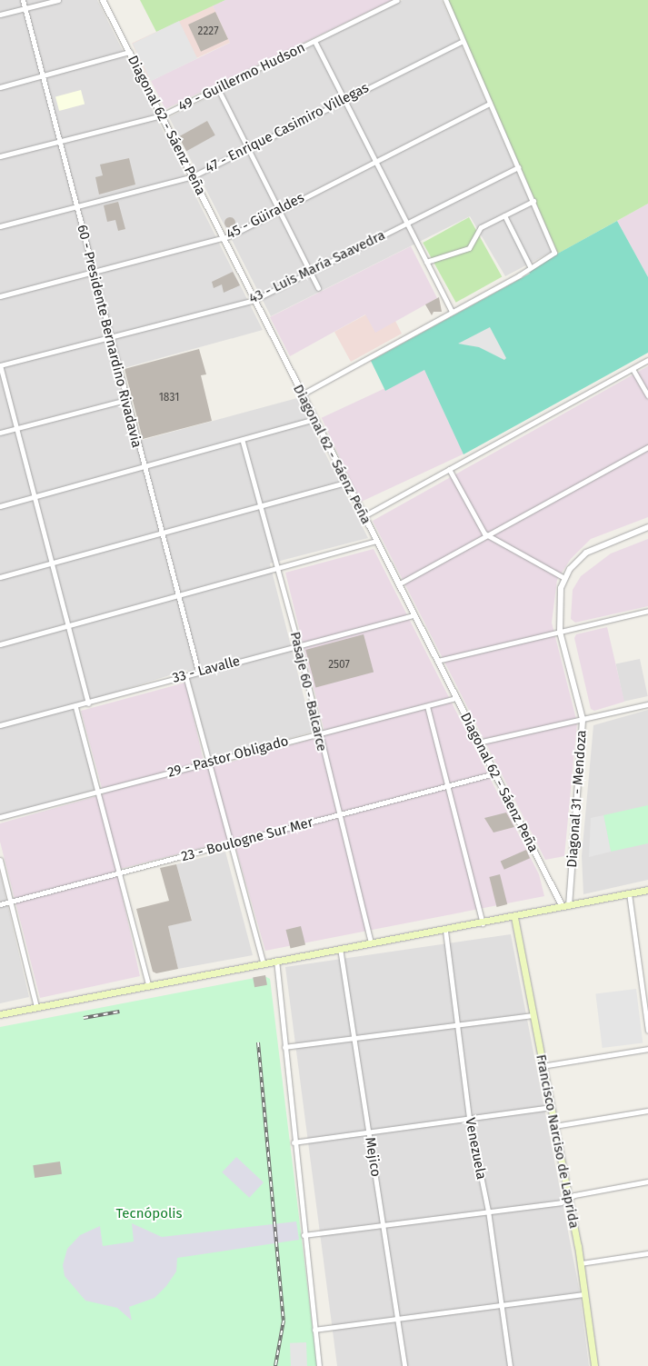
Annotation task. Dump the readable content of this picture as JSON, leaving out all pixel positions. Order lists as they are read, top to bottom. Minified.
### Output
{"streets":{"main road":["Francisco Narciso de Laprida"],"street":["49 - Guillermo Hudson","Diagonal 62 - Sáenz Peña","47 - Enrique Casimiro Villegas","45 - Güiraldes","43 - Luis María Saavedra","60 - Presidente Bernardino Rivadavia","33 - Lavalle","Pasaje 60 - Balcarce","29 - Pastor Obligado","Diagonal 31 - Mendoza","23 - Boulogne Sur Mer","Venezuela","Mejico"]},"crossings":[["49 - Guillermo Hudson","Diagonal 62 - Sáenz Peña"],["49 - Guillermo Hudson","60 - Presidente Bernardino Rivadavia"],["Diagonal 62 - Sáenz Peña","47 - Enrique Casimiro Villegas"],["Diagonal 62 - Sáenz Peña","45 - Güiraldes"],["Diagonal 62 - Sáenz Peña","43 - Luis María Saavedra"],["Diagonal 62 - Sáenz Peña","33 - Lavalle"],["Diagonal 62 - Sáenz Peña","29 - Pastor Obligado"],["Diagonal 62 - Sáenz Peña","Diagonal 31 - Mendoza"],["Diagonal 62 - Sáenz Peña","23 - Boulogne Sur Mer"],["47 - Enrique Casimiro Villegas","60 - Presidente Bernardino Rivadavia"],["45 - Güiraldes","60 - Presidente Bernardino Rivadavia"],["43 - Luis María Saavedra","60 - Presidente Bernardino Rivadavia"],["60 - Presidente Bernardino Rivadavia","33 - Lavalle"],["33 - Lavalle","Pasaje 60 - Balcarce"],["Pasaje 60 - Balcarce","29 - Pastor Obligado"],["Pasaje 60 - Balcarce","23 - Boulogne Sur Mer"]],"parks":["Tecnópolis"],"house_numbers":["2227","1831","2507"]}
